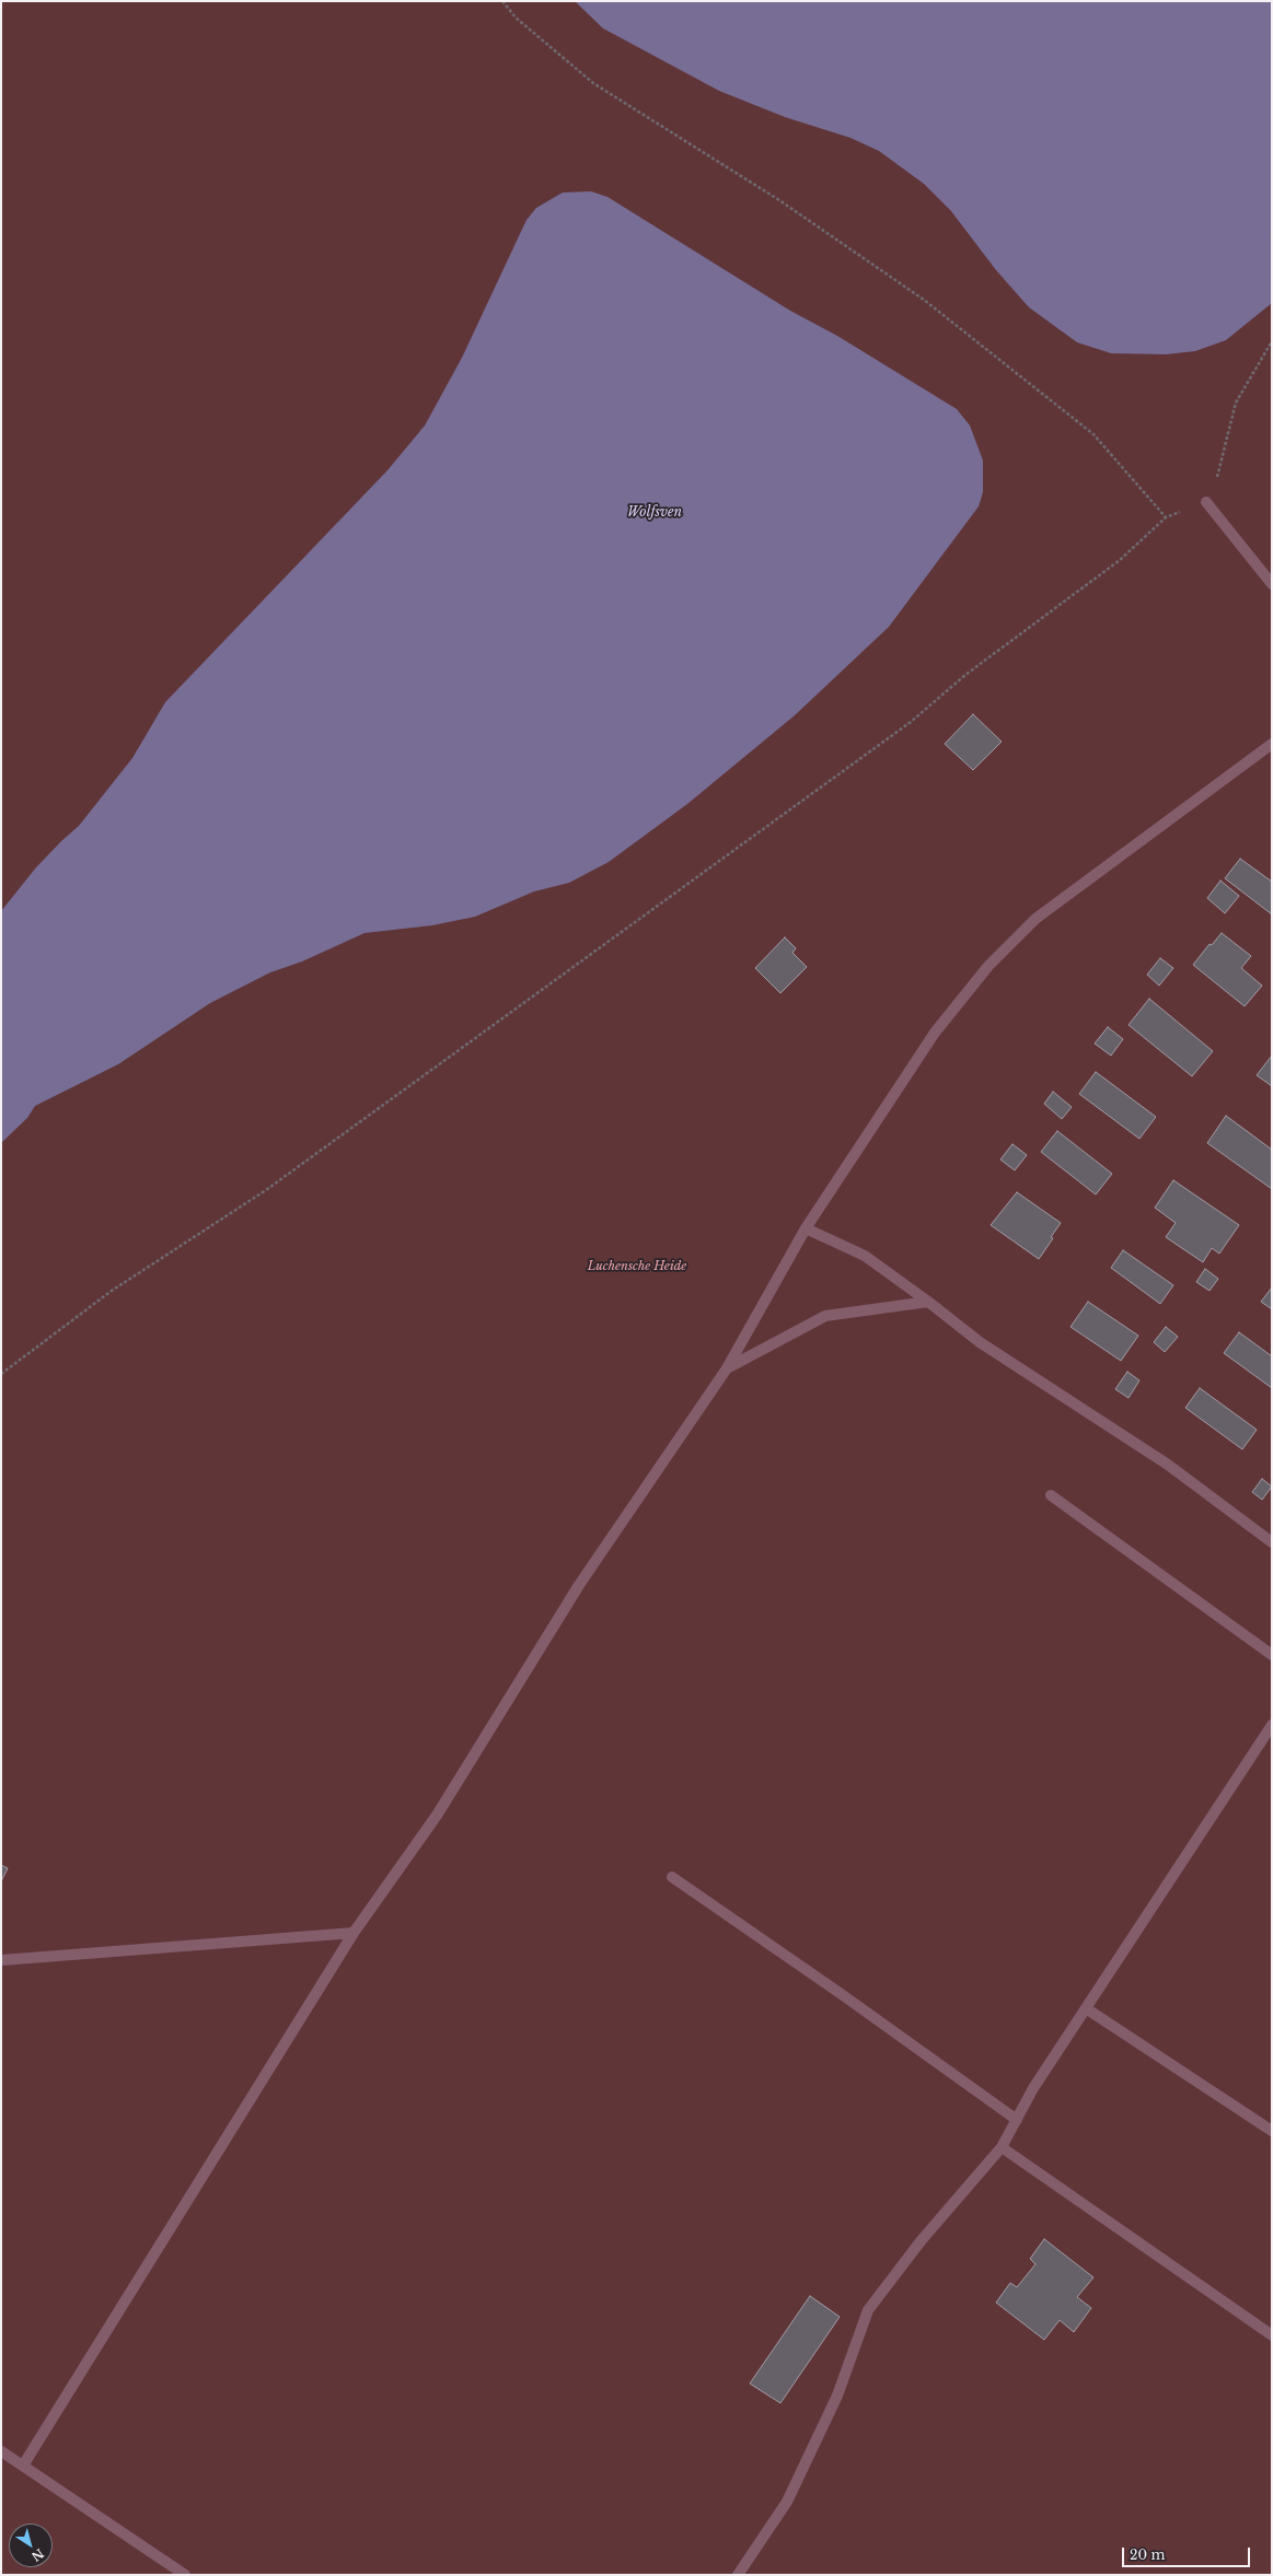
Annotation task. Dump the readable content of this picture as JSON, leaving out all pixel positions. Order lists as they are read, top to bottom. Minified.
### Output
{"water":["Wolfsven"],"parks":["Luchensche Heide"],"scale_bar":"20 m","north":"bottom right"}
